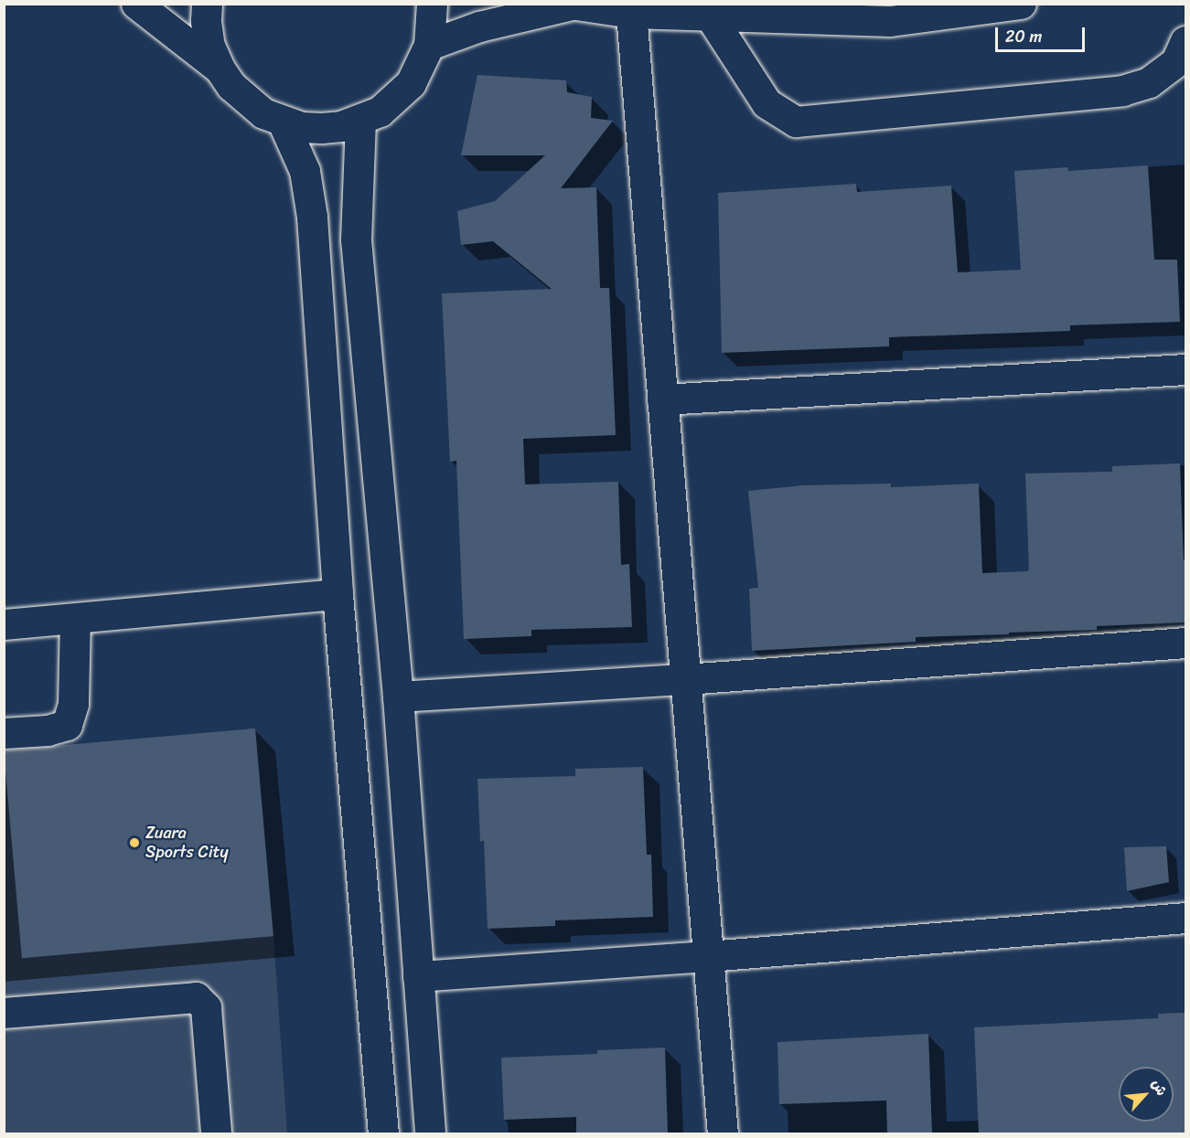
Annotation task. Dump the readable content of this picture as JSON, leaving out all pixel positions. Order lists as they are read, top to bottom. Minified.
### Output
{"places":["Zuara Sports City"],"scale_bar":"20 m","north":"top right"}
